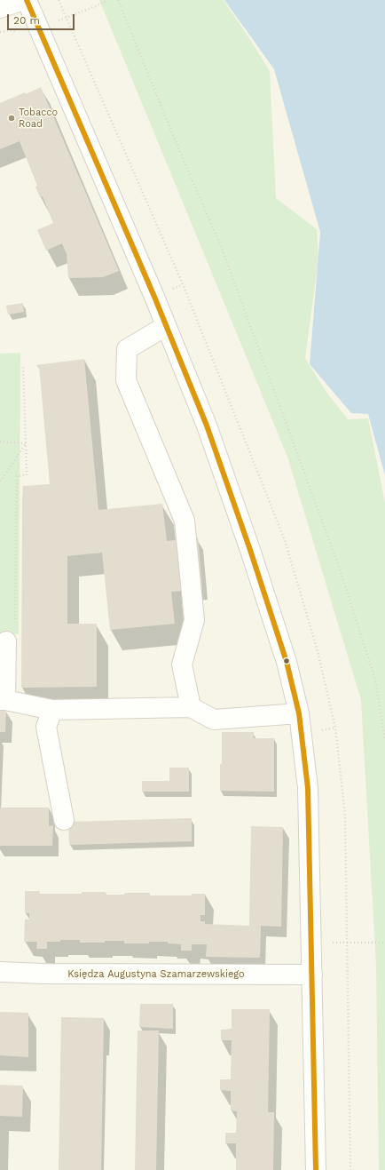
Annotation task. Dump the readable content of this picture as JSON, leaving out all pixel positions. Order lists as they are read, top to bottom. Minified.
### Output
{"streets":{"street":["Księdza Augustyna Szamarzewskiego"]},"places":["Tobacco Road"],"scale_bar":"20 m"}
